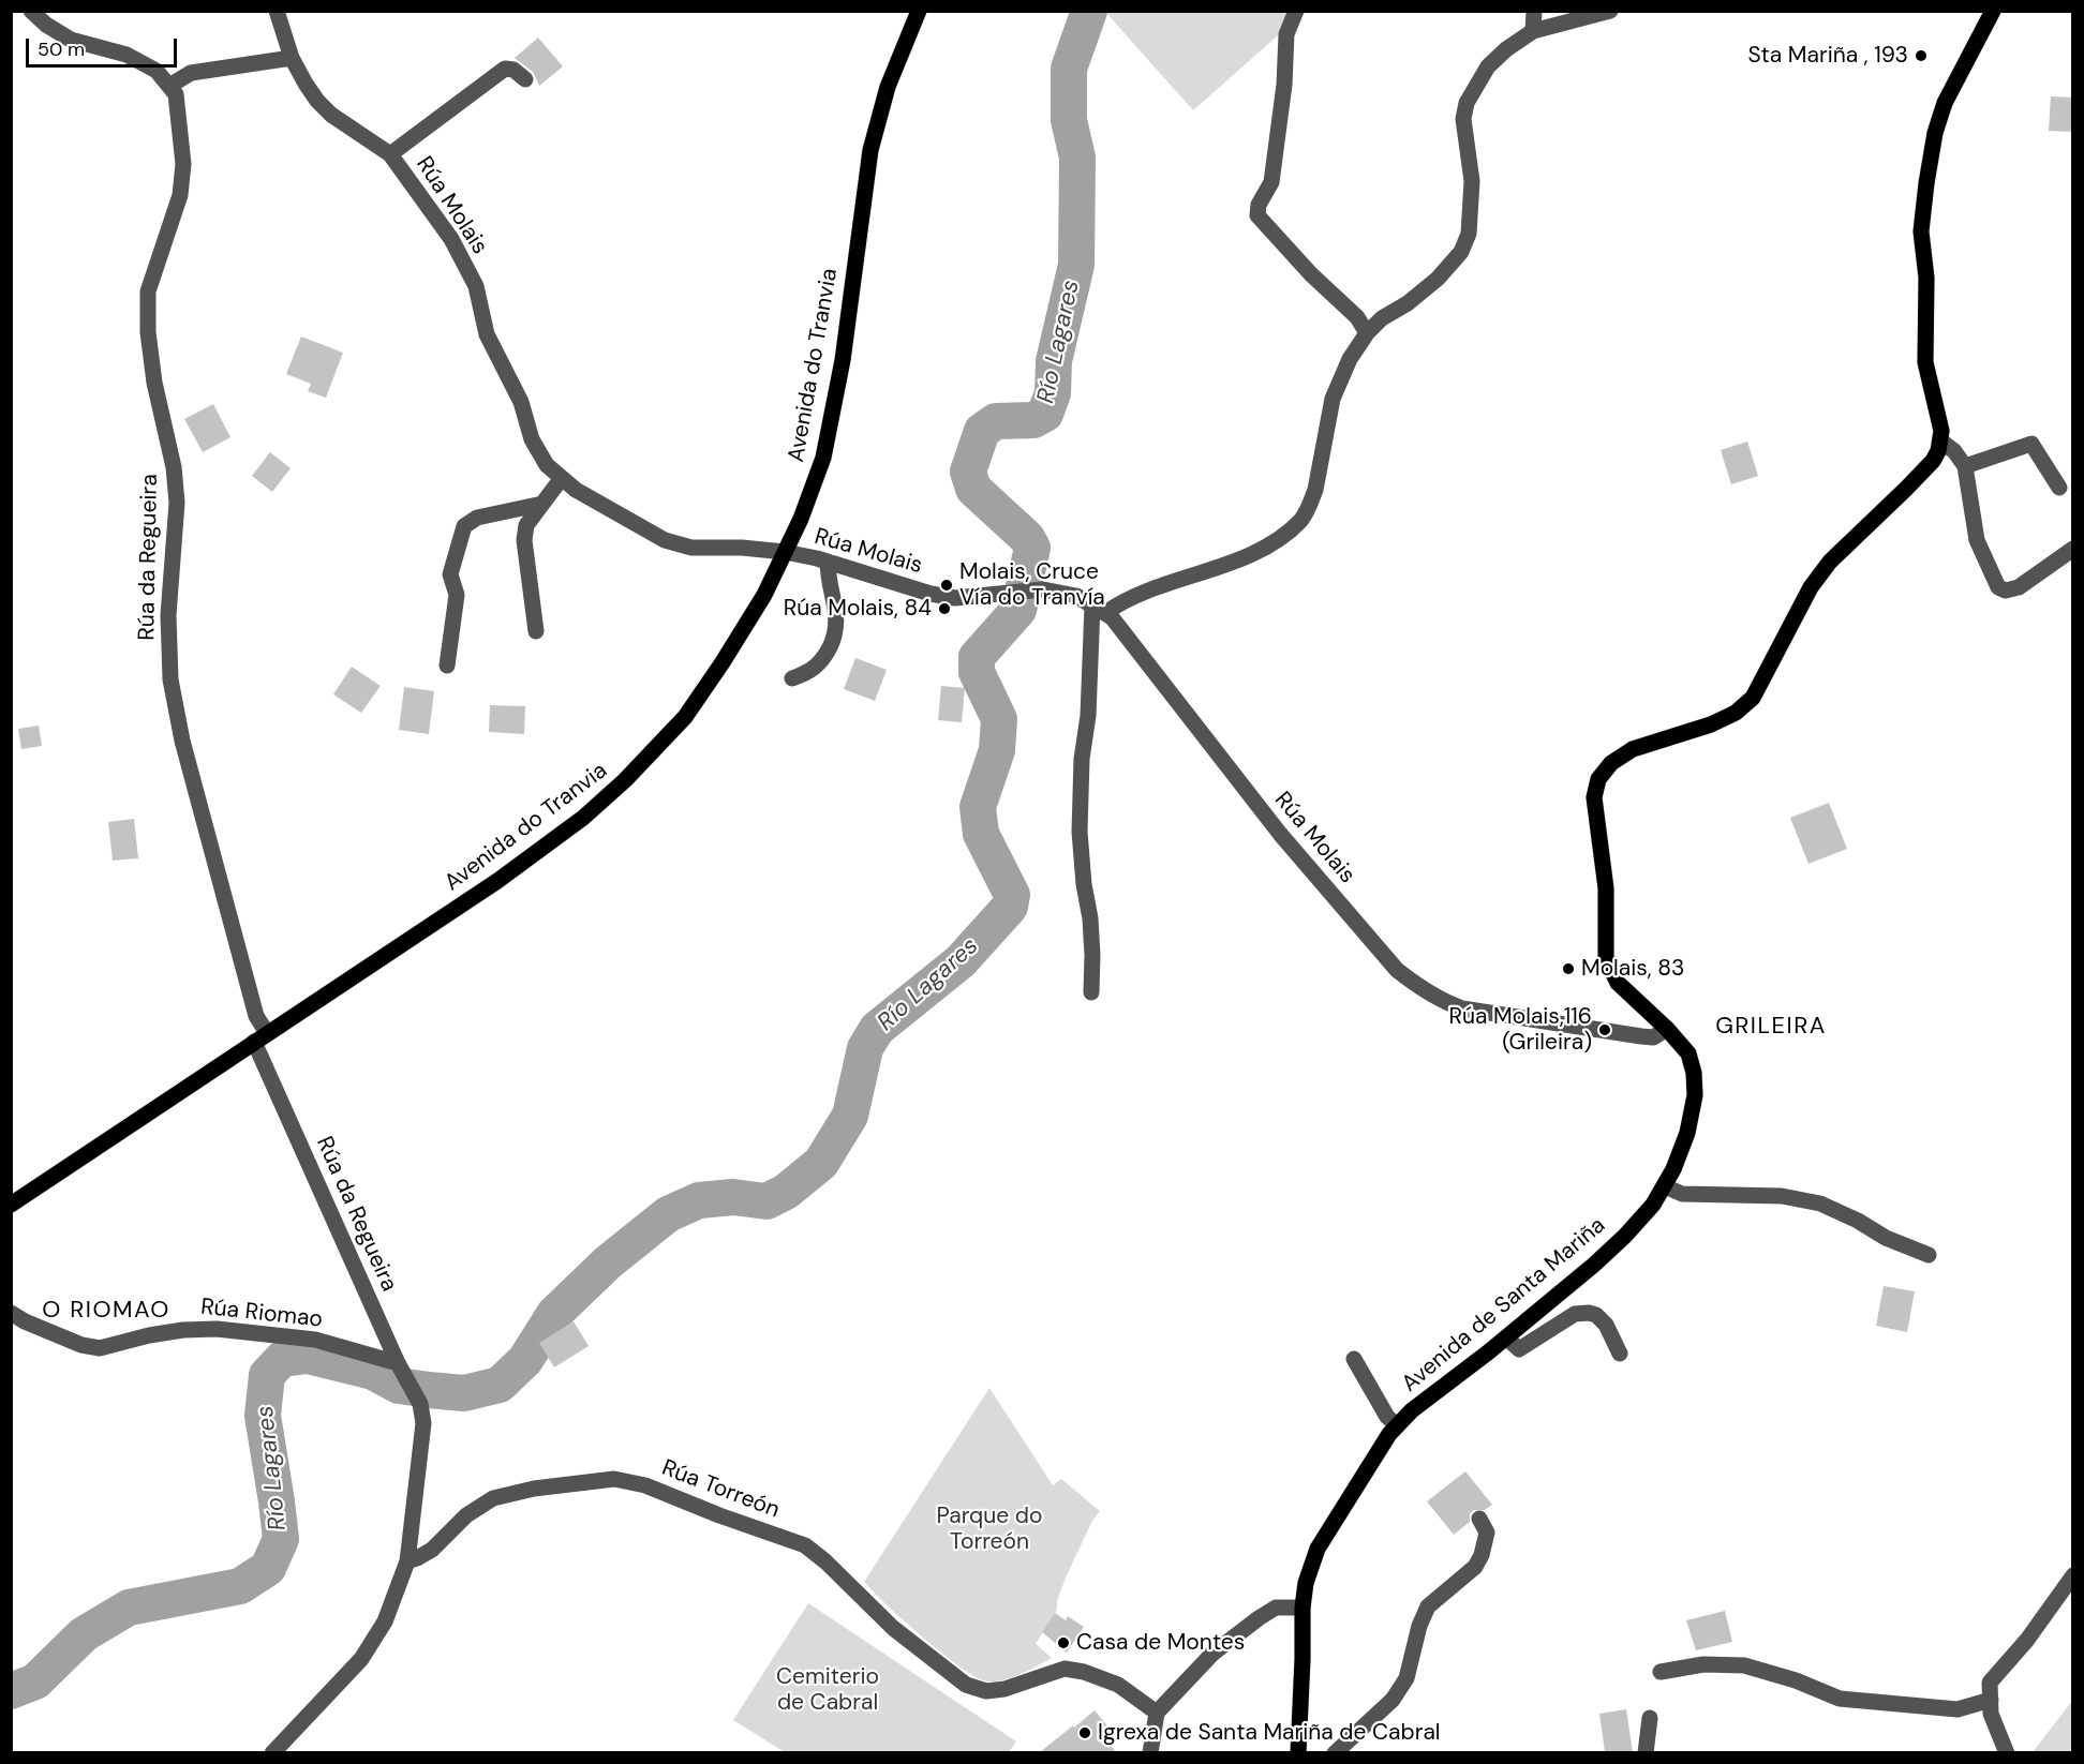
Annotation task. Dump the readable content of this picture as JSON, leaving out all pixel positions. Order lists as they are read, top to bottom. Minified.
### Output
{"streets":{"main road":["Avenida do Tranvia","Avenida de Santa Mariña"],"street":["Rúa Molais","Rúa da Regueira","Rúa Riomao","Rúa Torreón"]},"crossings":[["Rúa Molais","Avenida do Tranvia"],["Rúa Molais","Avenida de Santa Mariña"],["Avenida do Tranvia","Rúa da Regueira"],["Rúa da Regueira","Rúa Riomao"],["Rúa da Regueira","Rúa Torreón"]],"districts":["GRILEIRA","O RIOMAO"],"water":["Río Lagares"],"parks":["Parque do Torreón","Cemiterio de Cabral"],"places":["Sta Mariña , 193","Molais, Cruce Vía do Tranvía","Rúa Molais, 84","Molais, 83","Rúa Molais,116 (Grileira)","Casa de Montes","Igrexa de Santa Mariña de Cabral"],"scale_bar":"50 m"}
